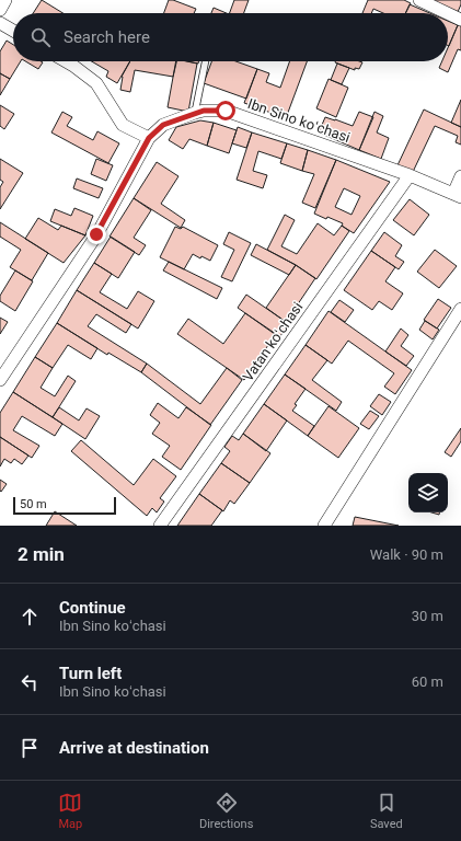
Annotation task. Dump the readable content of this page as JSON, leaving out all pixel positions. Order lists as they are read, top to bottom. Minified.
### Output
{"streets":{"street":["Ibn Sino koʻchasi","Vatan koʻchasi"]},"crossings":[["Ibn Sino koʻchasi","Vatan koʻchasi"]],"scale_bar":"50 m","page":{"search":"Search here","scale":"50 m","heading":["2 min","Walk · 90 m"],"list":[["Continue","Ibn Sino koʻchasi","30 m"],["Turn left","Ibn Sino koʻchasi","60 m"],"Arrive at destination"],"nav":["Map","Directions","Saved"]}}
